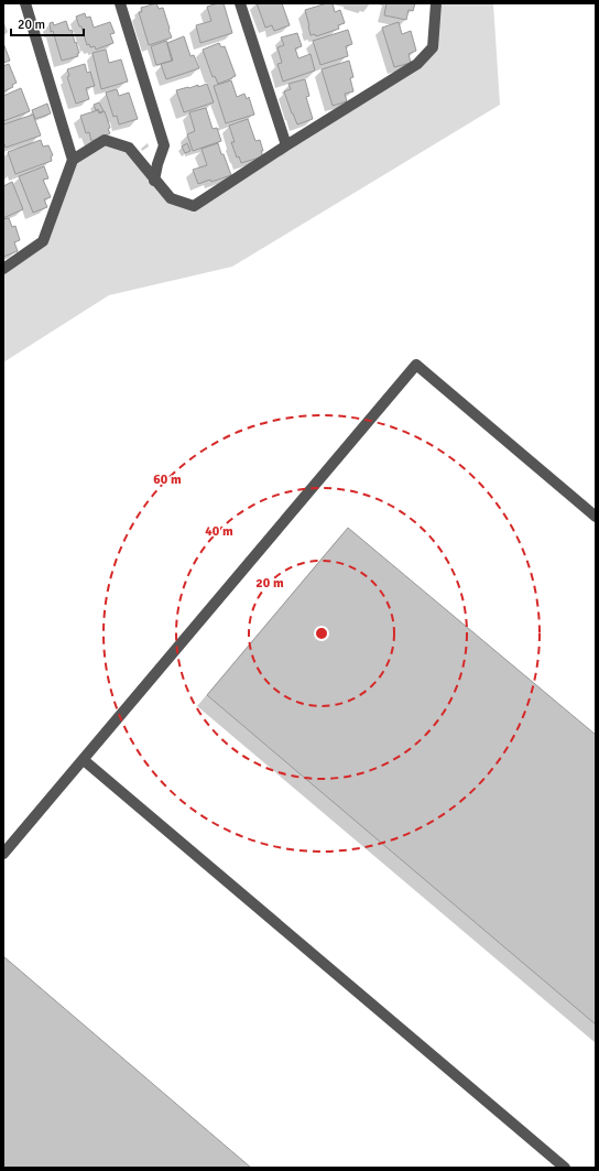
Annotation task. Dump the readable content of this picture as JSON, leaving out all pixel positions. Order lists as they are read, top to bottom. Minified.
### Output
{"scale_bar":"20 m","rings":["60 m","40 m","20 m"]}
